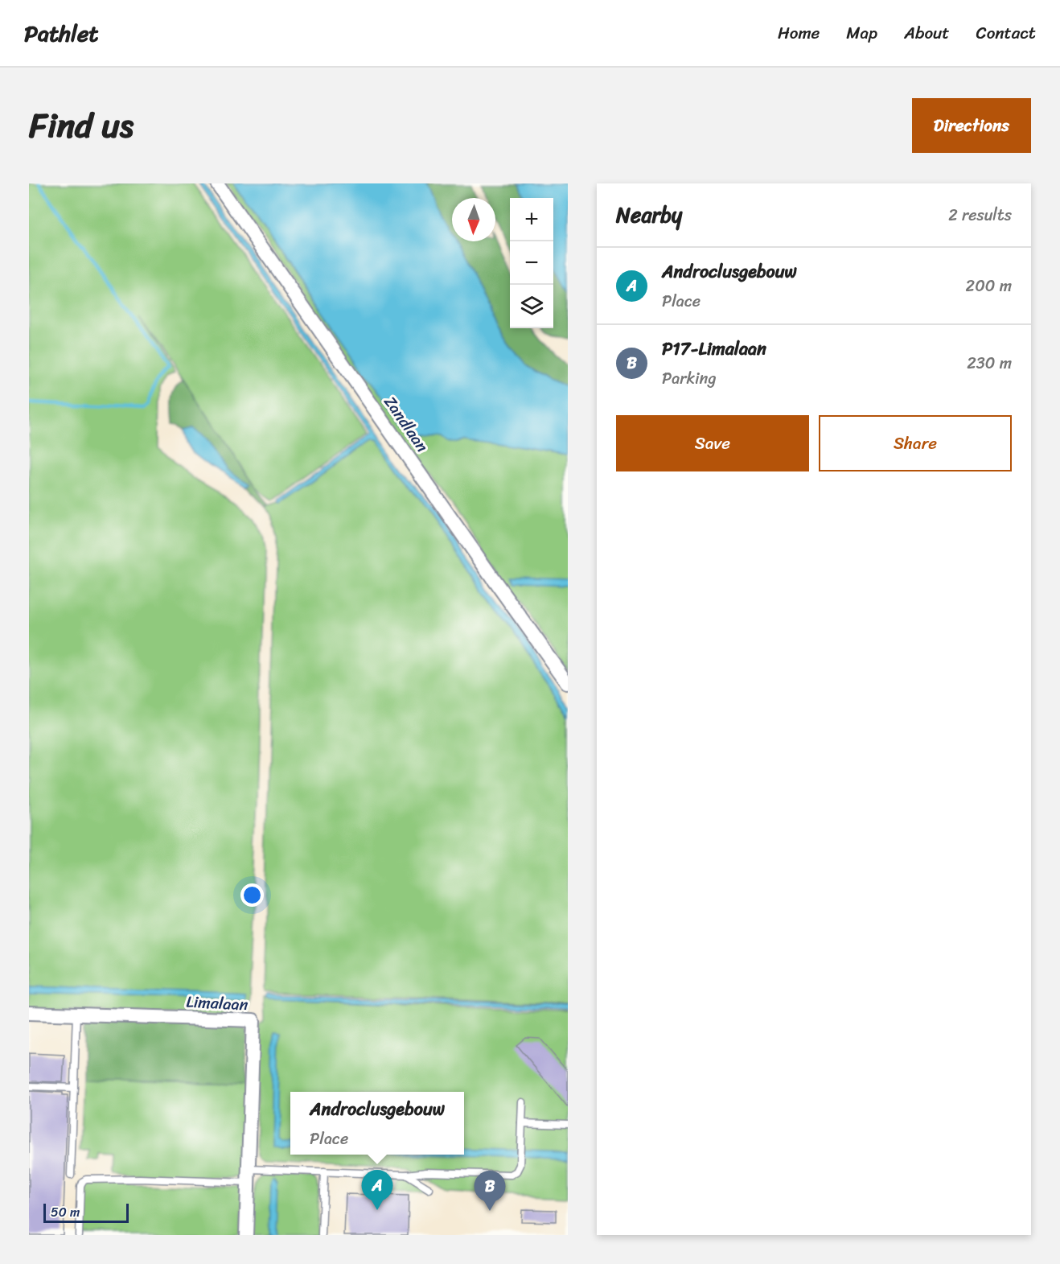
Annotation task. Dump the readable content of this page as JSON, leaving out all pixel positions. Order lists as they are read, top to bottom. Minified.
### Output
{"streets":{"street":["Zandlaan","Limalaan"]},"scale_bar":"50 m","north":"bottom","page":{"header":"Pathlet","nav":["Home","Map","About","Contact"],"title":"Find us","buttons":["Directions",["Save","Share"]],"heading":["Nearby","2 results"],"map_buttons":["+","−"],"list":[{"mark":"A","name":"Androclusgebouw","note":"Place","value":"200 m"},{"mark":"B","name":"P17-Limalaan","note":"Parking","value":"230 m"}],"popup":["Androclusgebouw","Place"],"pins":["A","B"],"scale":"50 m"}}
